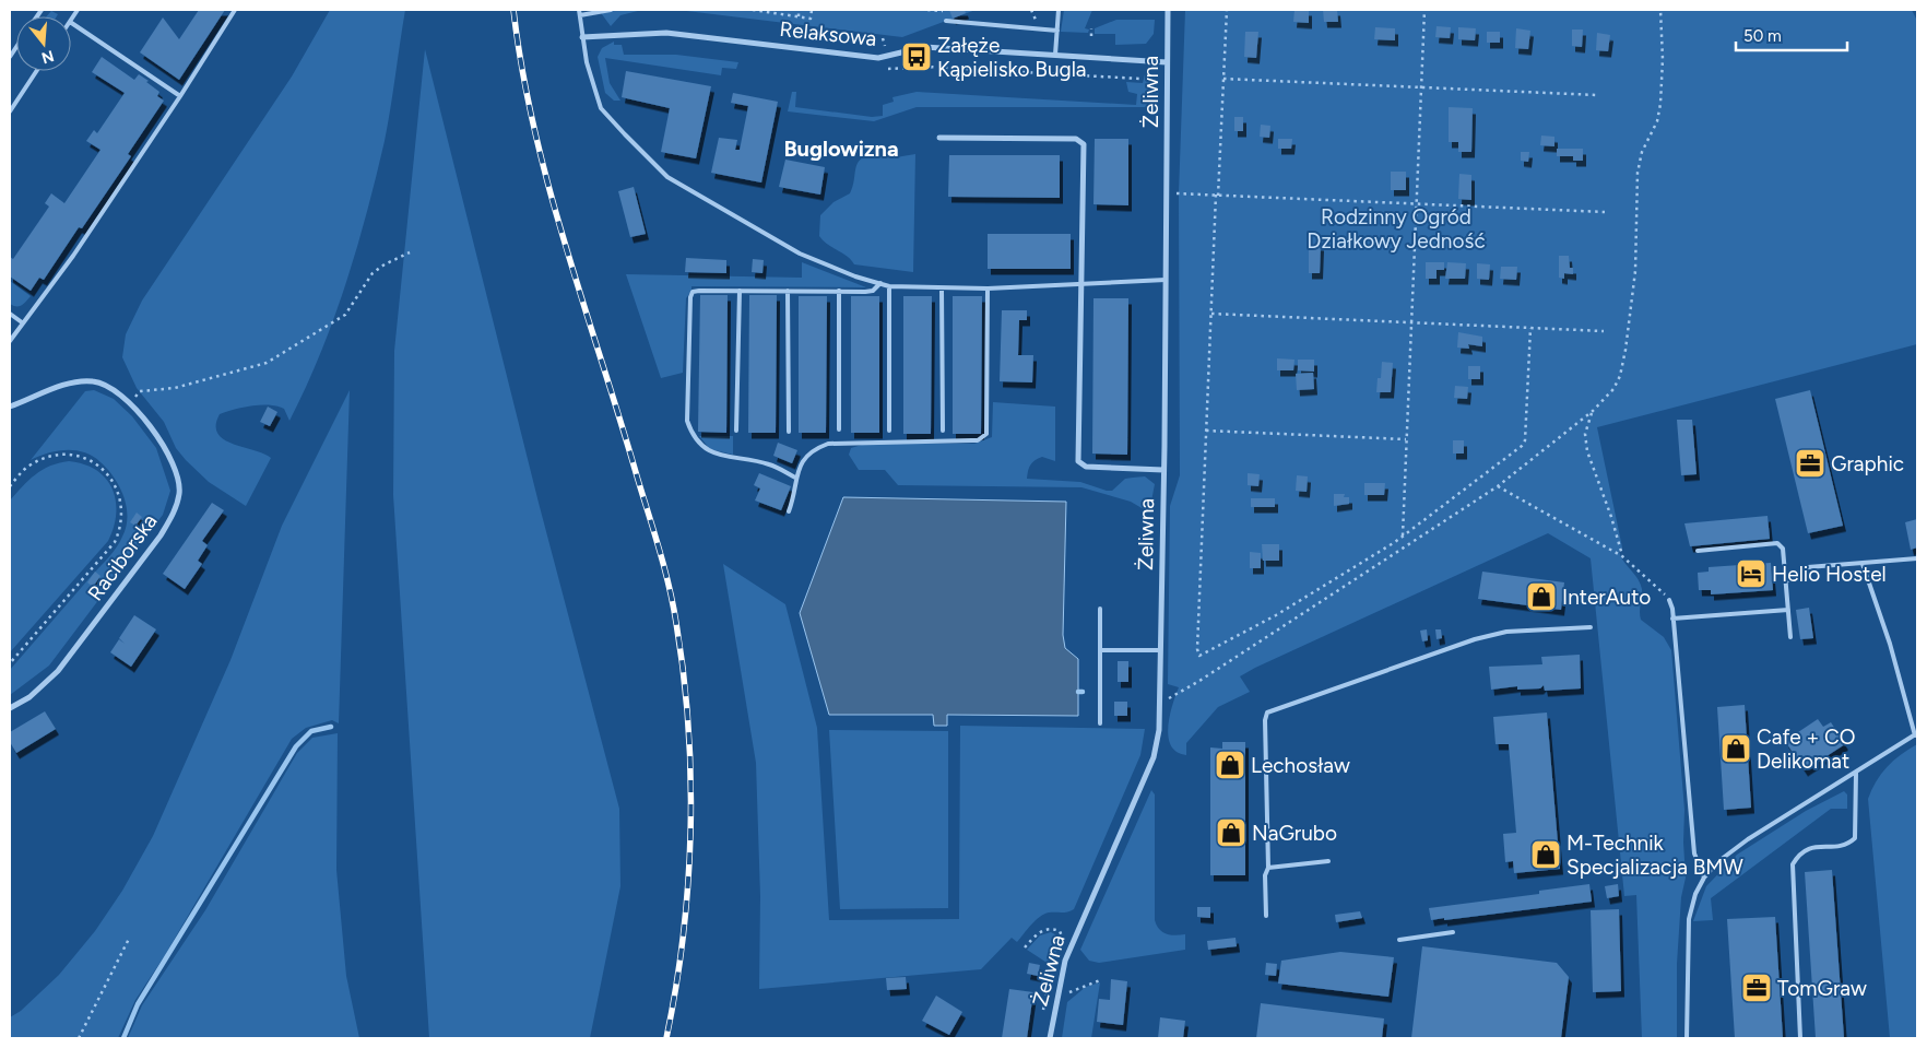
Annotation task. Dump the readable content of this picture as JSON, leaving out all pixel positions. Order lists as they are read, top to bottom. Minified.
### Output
{"streets":{"street":["Relaksowa","Żeliwna","Raciborska"]},"crossings":[["Relaksowa","Żeliwna"]],"districts":["Buglowizna"],"parks":["Rodzinny Ogród Działkowy Jedność"],"places":{"bus stop":["Załęże Kąpielisko Bugla"],"office":["Graphic","TomGraw"],"hotel":["Helio Hostel"],"shop":["InterAuto","Cafe + CO Delikomat","Lechosław","NaGrubo","M-Technik Specjalizacja BMW"]},"scale_bar":"50 m","north":"bottom"}
